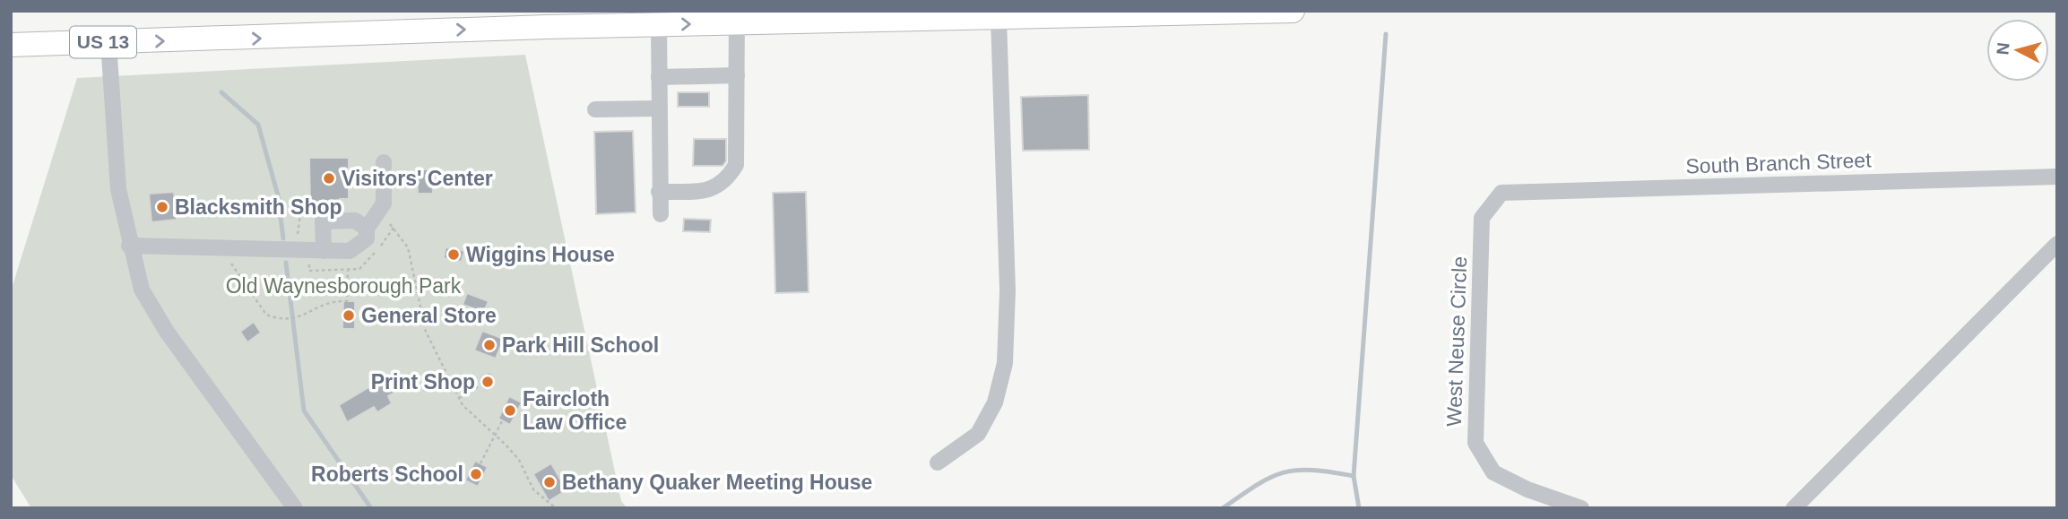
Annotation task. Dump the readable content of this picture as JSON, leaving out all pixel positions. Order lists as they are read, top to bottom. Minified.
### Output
{"streets":{"highway":["US 13"],"street":["South Branch Street","West Neuse Circle"]},"crossings":[["South Branch Street","West Neuse Circle"]],"parks":["Old Waynesborough Park"],"places":["Visitors' Center","Blacksmith Shop","Wiggins House","General Store","Park Hill School","Print Shop","Faircloth Law Office","Roberts School","Bethany Quaker Meeting House"],"north":"left"}
